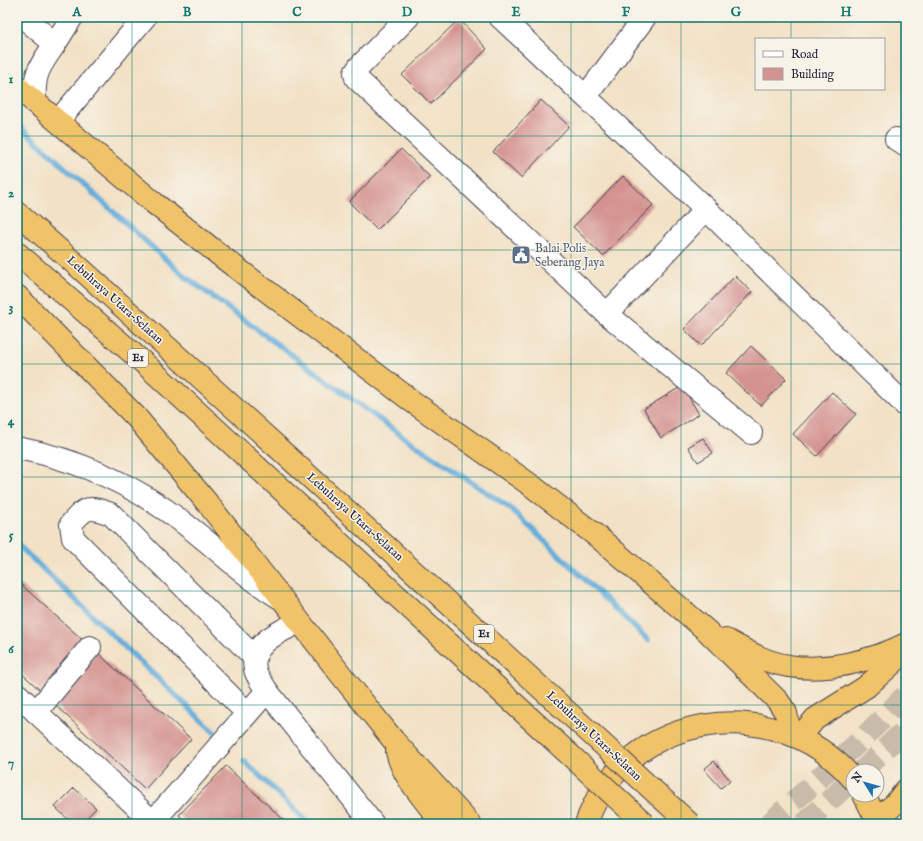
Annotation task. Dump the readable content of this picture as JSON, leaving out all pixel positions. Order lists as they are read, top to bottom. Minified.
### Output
{"streets":{"highway":["Lebuhraya Utara–Selatan","E1"]},"places":{"public building":["Balai Polis Seberang Jaya"]},"legend":["Road","Building"],"north":"top left","grid":{"columns":["A","B","C","D","E","F","G","H"],"rows":["1","2","3","4","5","6","7"]}}
